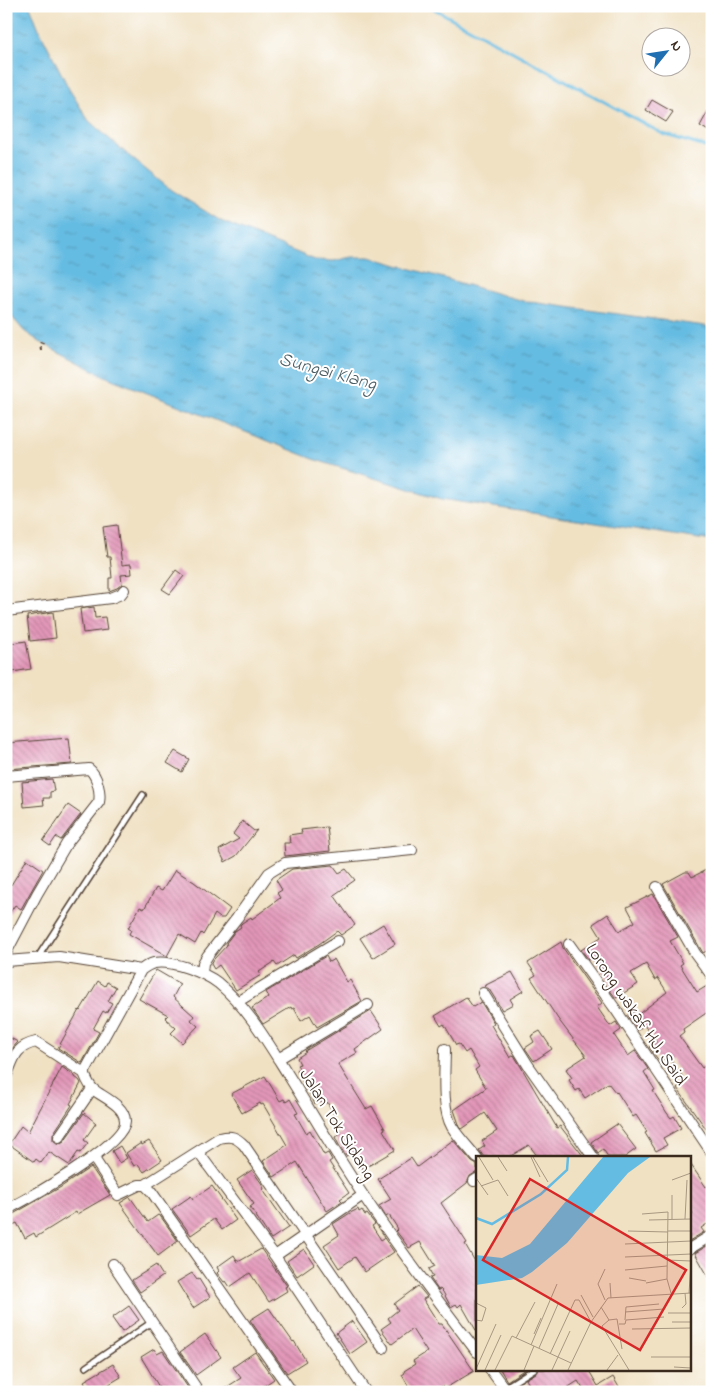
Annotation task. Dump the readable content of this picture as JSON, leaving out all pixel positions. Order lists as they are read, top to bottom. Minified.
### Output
{"streets":{"street":["Lorong wakaf HJ. Said","Jalan Tok Sidang"]},"water":["Sungai Klang"],"north":"top right"}
